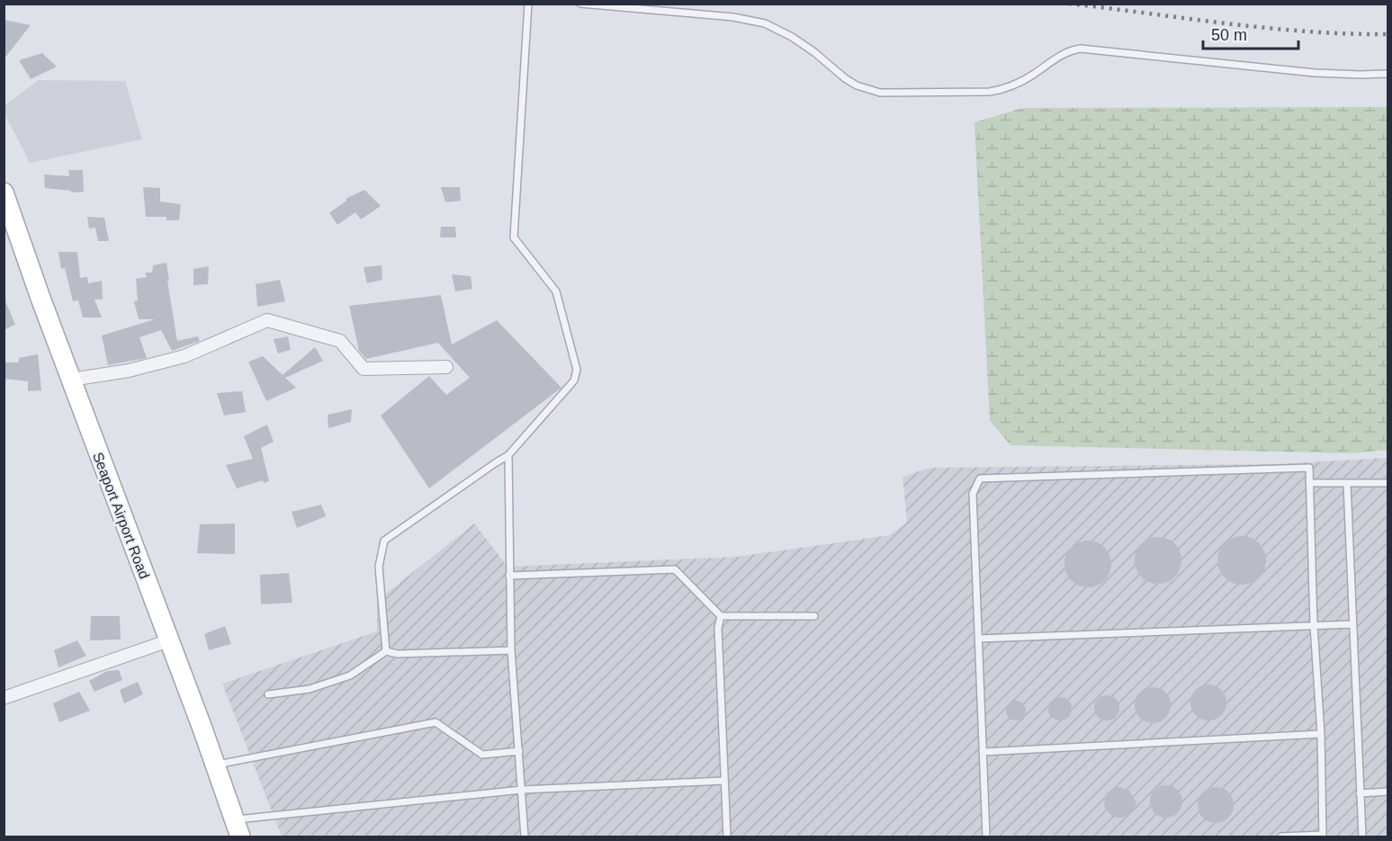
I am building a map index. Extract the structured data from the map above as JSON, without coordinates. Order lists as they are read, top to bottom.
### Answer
{
  "streets": {
    "main road": ["Seaport Airport Road"]
  },
  "scale_bar": "50 m"
}
